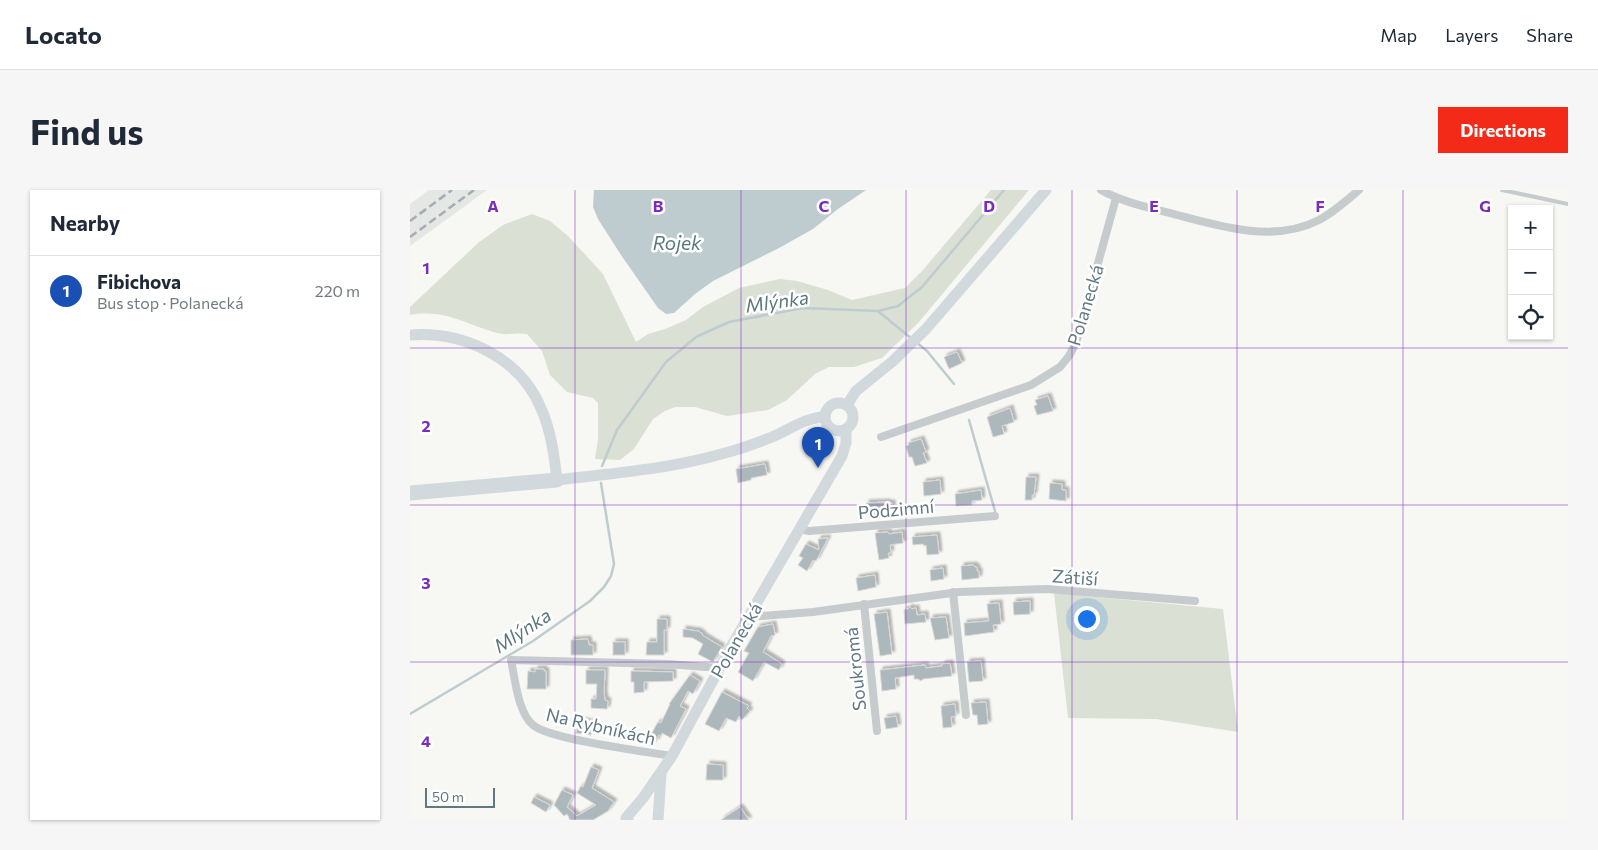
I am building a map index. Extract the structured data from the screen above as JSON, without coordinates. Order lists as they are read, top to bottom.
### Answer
{
  "streets": {
    "street": [
      "Polanecká",
      "Podzimní",
      "Zátiší",
      "Soukromá",
      "Na Rybníkách"
    ]
  },
  "crossings": [
    ["Polanecká", "Podzimní"],
    ["Polanecká", "Zátiší"],
    ["Polanecká", "Na Rybníkách"],
    ["Zátiší", "Soukromá"]
  ],
  "water": ["Rojek", "Mlýnka"],
  "scale_bar": "50 m",
  "page": {
    "header": "Locato",
    "nav": ["Map", "Layers", "Share"],
    "buttons": "Directions",
    "title": "Find us",
    "heading": "Nearby",
    "map_buttons": ["+", "−"],
    "list": [
      {
        "mark": "1",
        "name": "Fibichova",
        "note": "Bus stop · Polanecká",
        "value": "220 m"
      }
    ],
    "pins": "1",
    "scale": "50 m"
  },
  "grid": {
    "columns": [
      "A",
      "B",
      "C",
      "D",
      "E",
      "F",
      "G"
    ],
    "rows": [
      "1",
      "2",
      "3",
      "4"
    ]
  }
}
